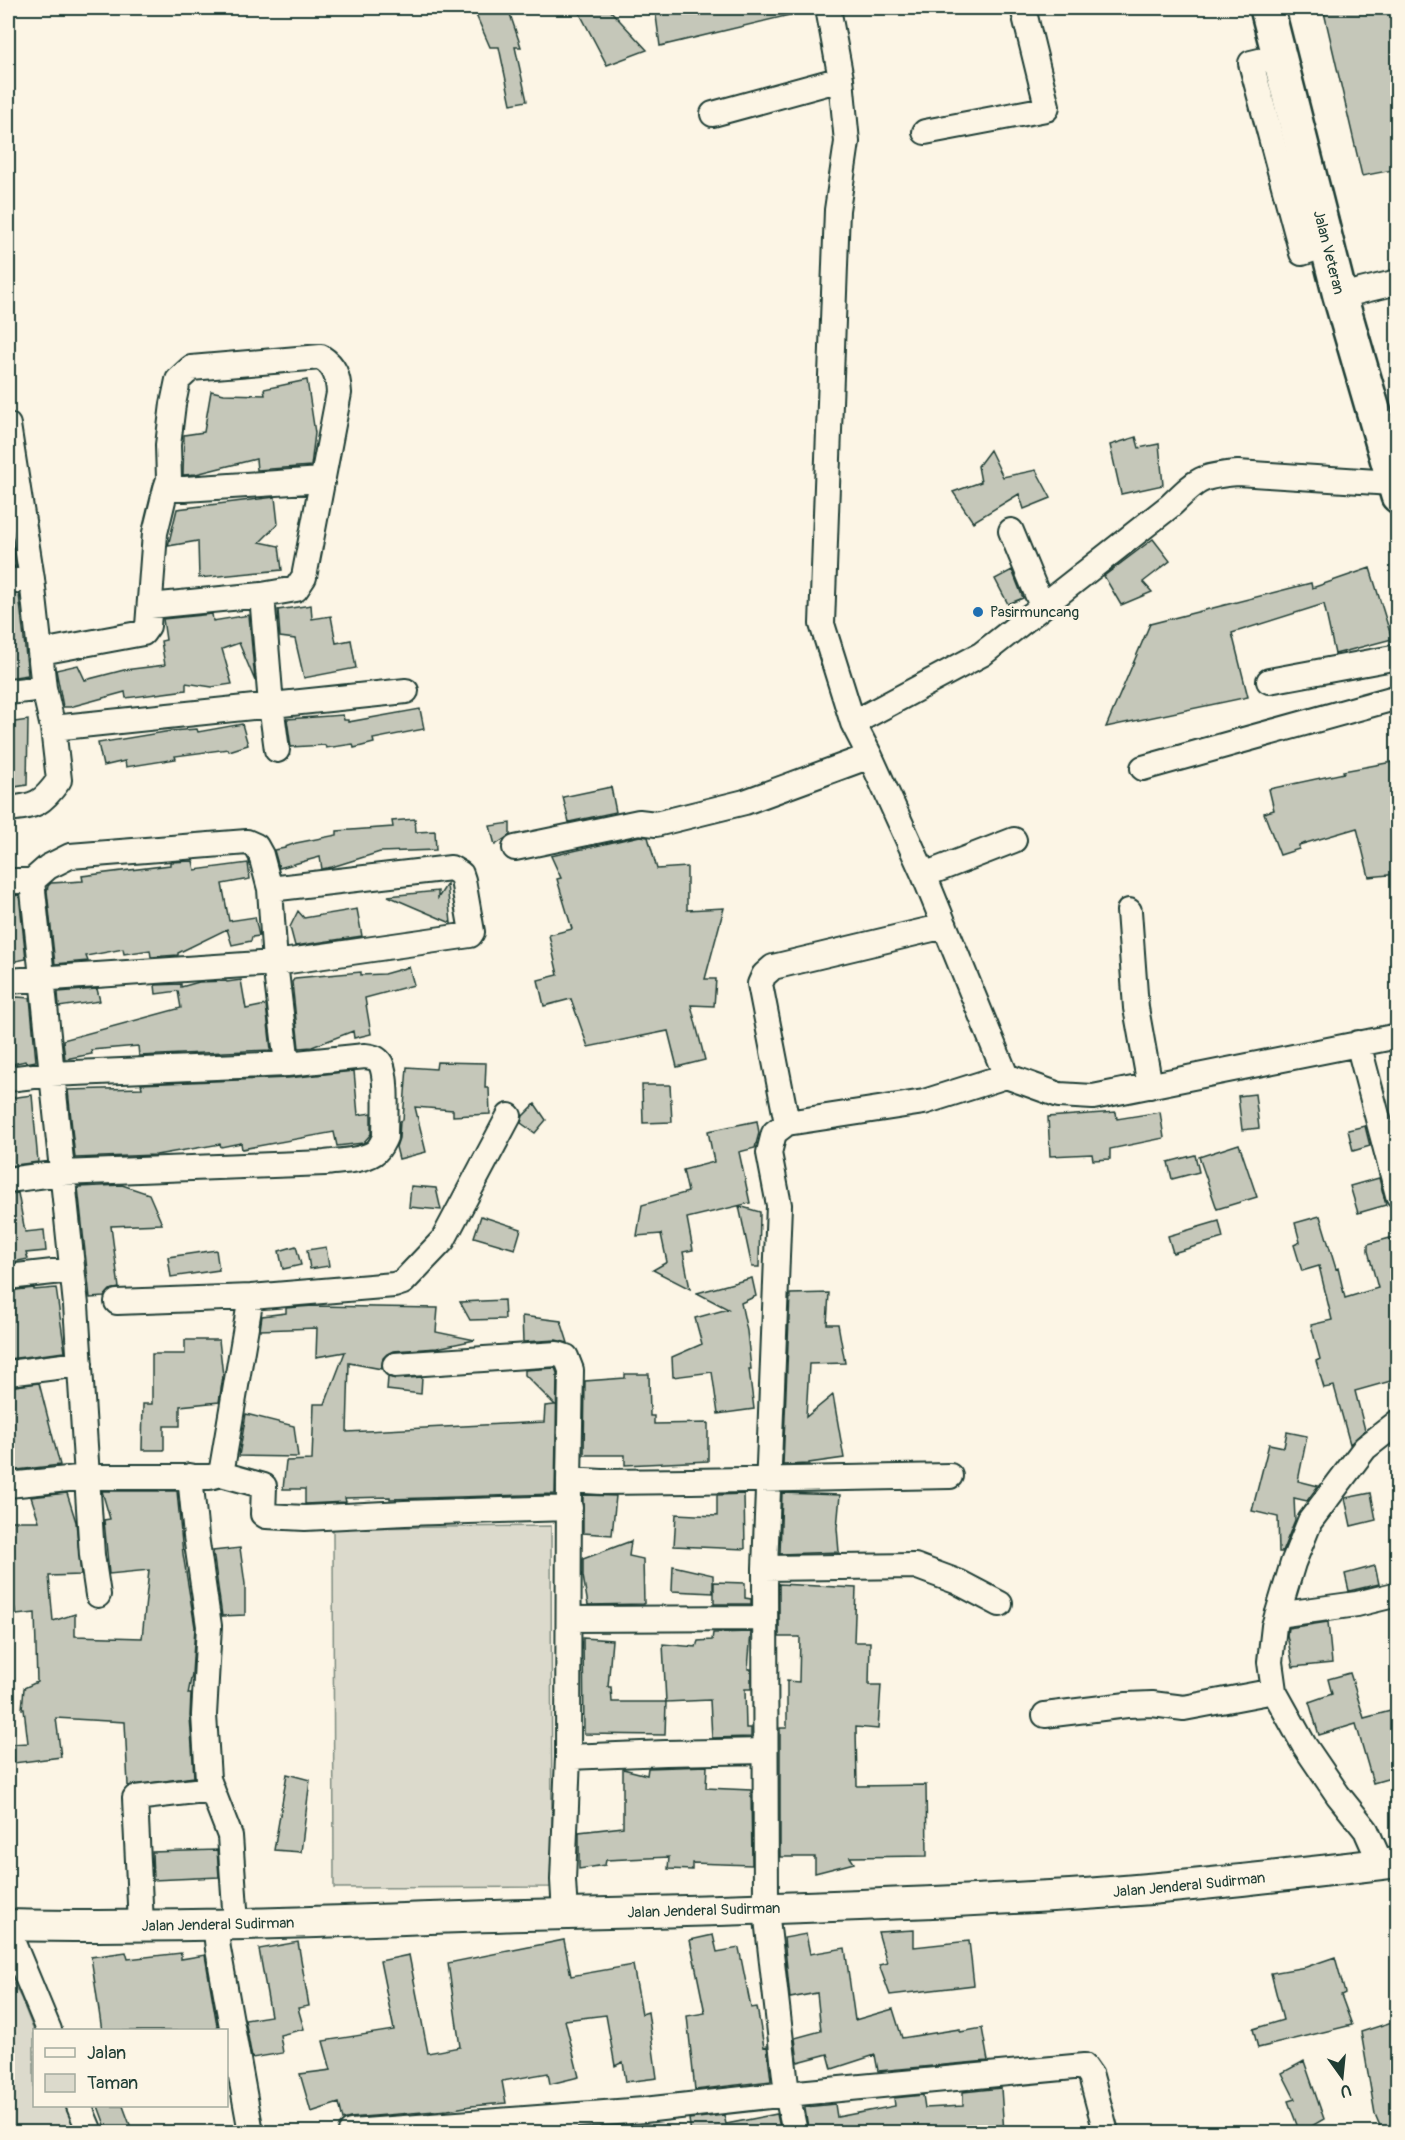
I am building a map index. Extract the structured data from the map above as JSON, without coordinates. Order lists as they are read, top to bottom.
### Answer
{
  "streets": {
    "highway": ["Jalan Veteran"],
    "main road": ["Jalan Jenderal Sudirman"]
  },
  "places": ["Pasirmuncang"],
  "legend": ["Jalan", "Taman"],
  "north": "bottom"
}
